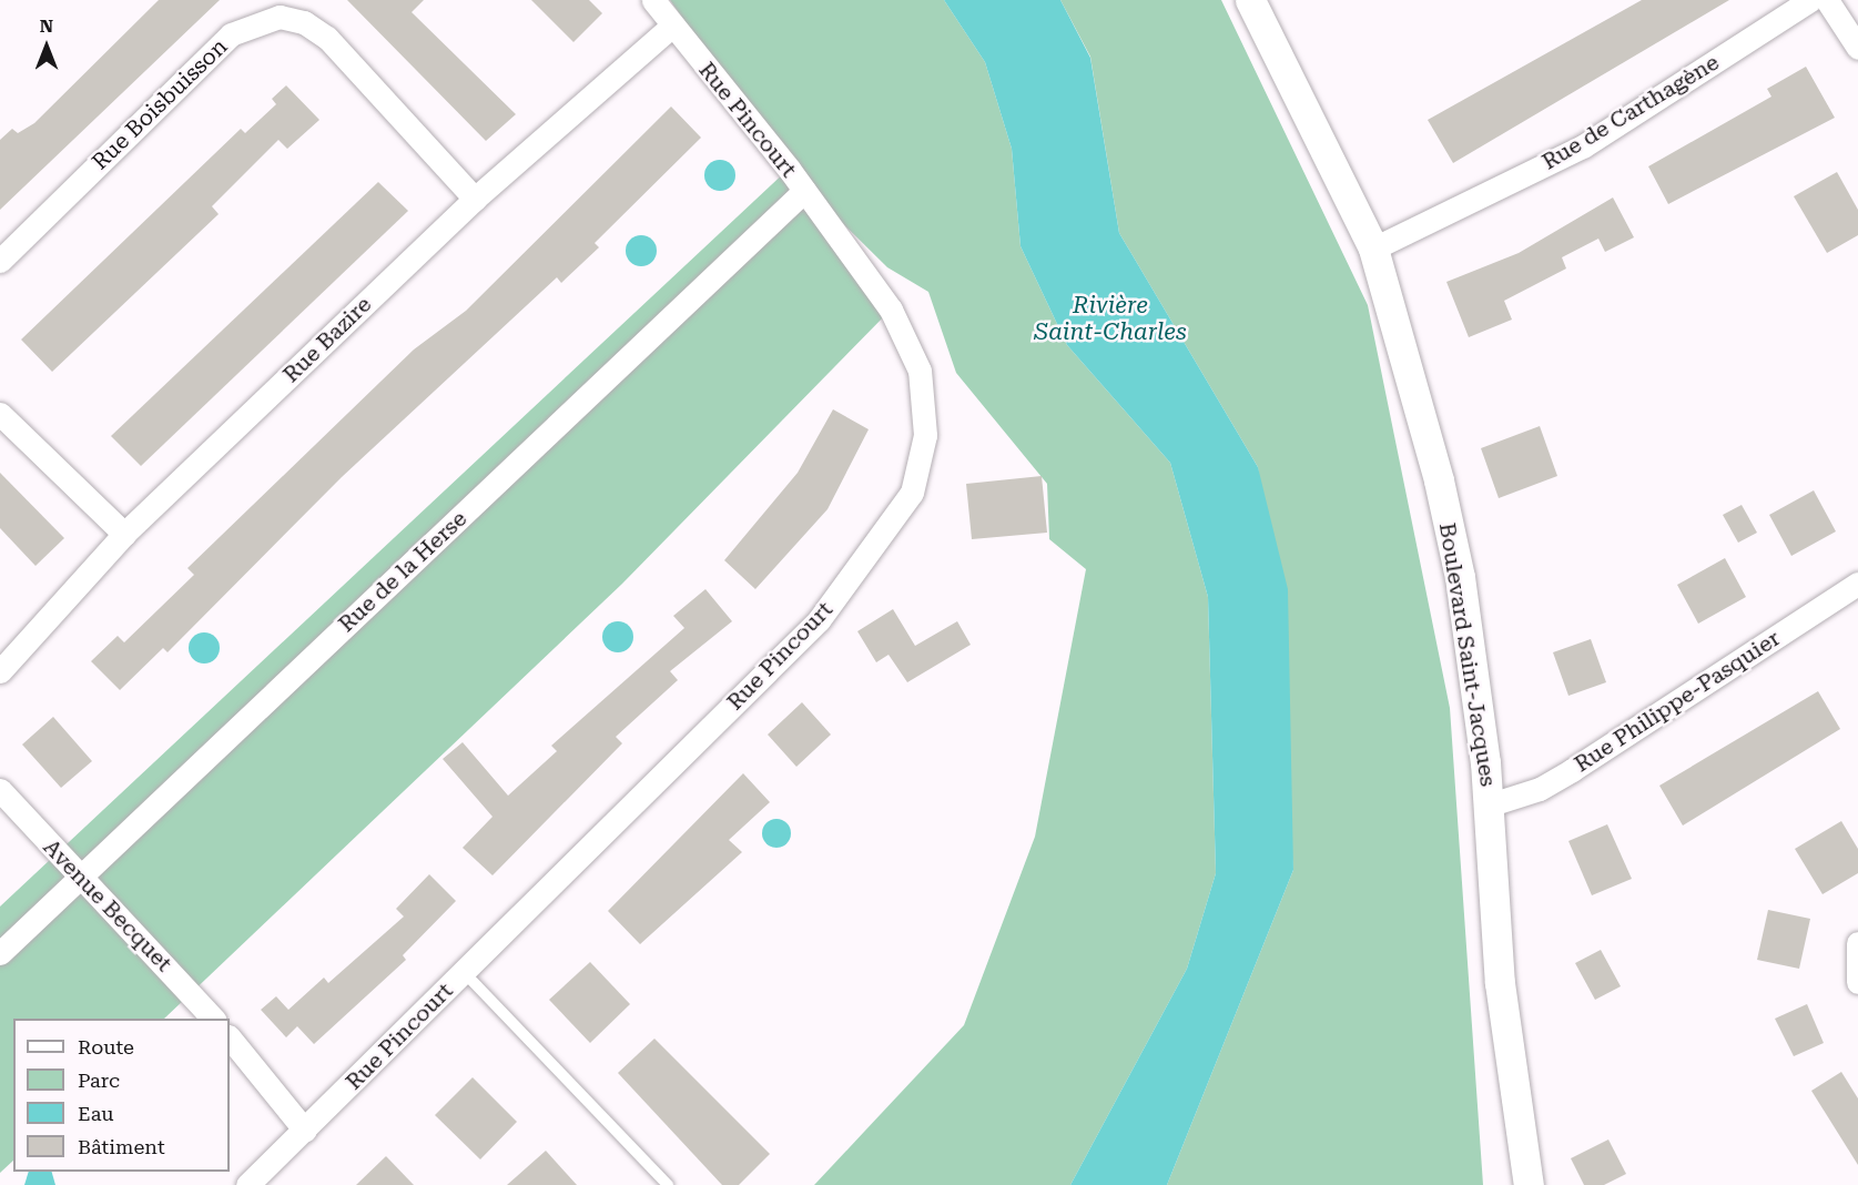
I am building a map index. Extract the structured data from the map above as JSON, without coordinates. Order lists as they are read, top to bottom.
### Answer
{
  "streets": {
    "street": [
      "Rue Boisbuisson",
      "Rue de Carthagène",
      "Rue Pincourt",
      "Rue Bazire",
      "Rue de la Herse",
      "Boulevard Saint-Jacques",
      "Rue Philippe-Pasquier",
      "Avenue Becquet"
    ]
  },
  "crossings": [
    ["Rue Boisbuisson", "Rue Bazire"],
    ["Rue de Carthagène", "Boulevard Saint-Jacques"],
    ["Rue Pincourt", "Rue Bazire"],
    ["Rue Pincourt", "Rue de la Herse"],
    ["Rue de la Herse", "Avenue Becquet"],
    ["Boulevard Saint-Jacques", "Rue Philippe-Pasquier"]
  ],
  "water": ["Rivière Saint-Charles"],
  "legend": [
    "Route",
    "Parc",
    "Eau",
    "Bâtiment"
  ],
  "north": "top"
}
